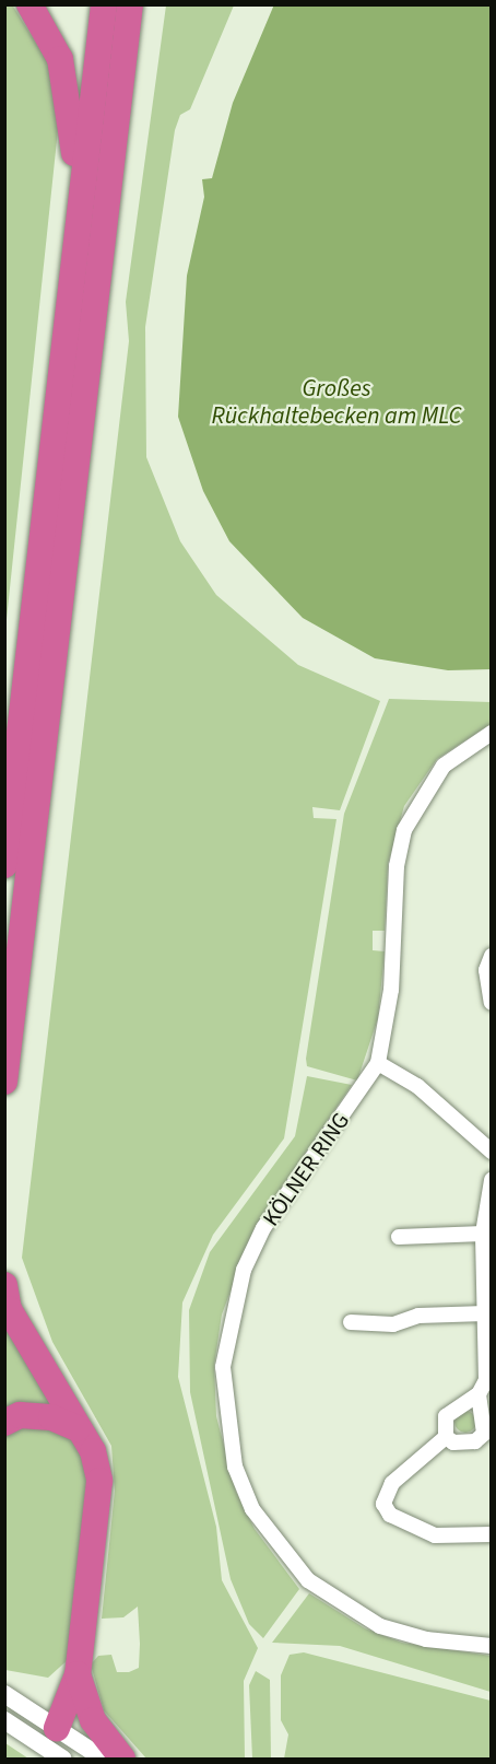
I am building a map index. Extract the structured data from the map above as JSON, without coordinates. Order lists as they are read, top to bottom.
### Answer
{
  "streets": {
    "street": ["KÖLNER RING"]
  },
  "water": ["Großes Rückhaltebecken am MLC"]
}
